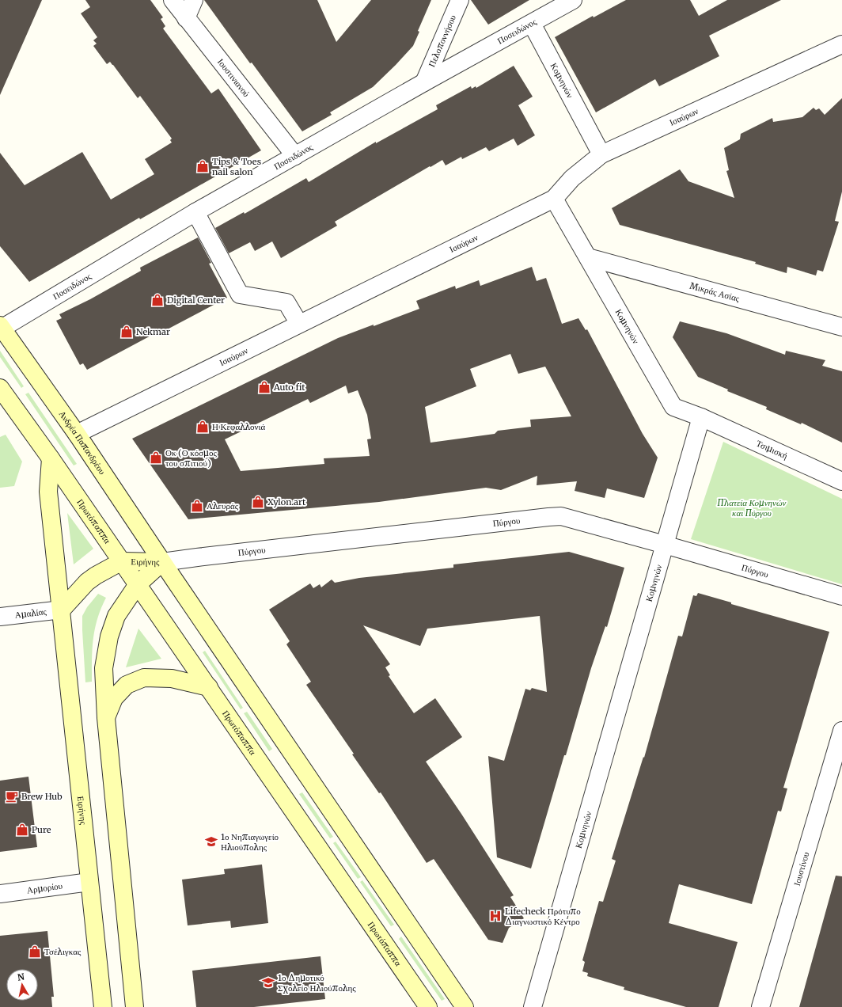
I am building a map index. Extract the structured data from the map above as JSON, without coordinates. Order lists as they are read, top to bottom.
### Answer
{
  "streets": {
    "street": [
      "Ποσειδώνος",
      "Πελοποννήσου",
      "Ιουστινιανού",
      "Κομνηνών",
      "Ισαύρων",
      "Μικράς Ασίας",
      "Ανδρέα Παπανδρέου",
      "Τσιμισκή",
      "Πρωτόπαππα",
      "Πύργου",
      "Ειρήνης",
      "Αμαλίας",
      "Ιουστίνου",
      "Αρμορίου"
    ]
  },
  "crossings": [
    ["Ποσειδώνος", "Πελοποννήσου"],
    ["Ποσειδώνος", "Ιουστινιανού"],
    ["Ποσειδώνος", "Κομνηνών"],
    ["Ποσειδώνος", "Ανδρέα Παπανδρέου"],
    ["Κομνηνών", "Ισαύρων"],
    ["Κομνηνών", "Μικράς Ασίας"],
    ["Κομνηνών", "Τσιμισκή"],
    ["Κομνηνών", "Πύργου"],
    ["Ισαύρων", "Ανδρέα Παπανδρέου"],
    ["Ανδρέα Παπανδρέου", "Πύργου"],
    ["Ανδρέα Παπανδρέου", "Ειρήνης"],
    ["Πρωτόπαππα", "Ειρήνης"],
    ["Πύργου", "Ειρήνης"],
    ["Ειρήνης", "Αμαλίας"],
    ["Ειρήνης", "Αρμορίου"]
  ],
  "parks": ["Πλατεία Κομνηνών και Πύργου"],
  "places": {
    "shop": [
      "Tips & Toes nail salon",
      "Digital Center",
      "Nekmar",
      "Auto fit",
      "Η Κεφαλλονιά",
      "Οκ (Ο κόσμος του σπιτιού)",
      "Xylon.art",
      "Αλευράς",
      "Pure",
      "Τσέλιγκας"
    ],
    "cafe": ["Brew Hub"],
    "school or university": ["1ο Νηπιαγωγείο Ηλιούπολης", "1ο Δημοτικό Σχολείο Ηλιούπολης"],
    "hospital": ["Lifecheck Πρότυπο Διαγνωστικό Κέντρο"]
  },
  "north": "top"
}
